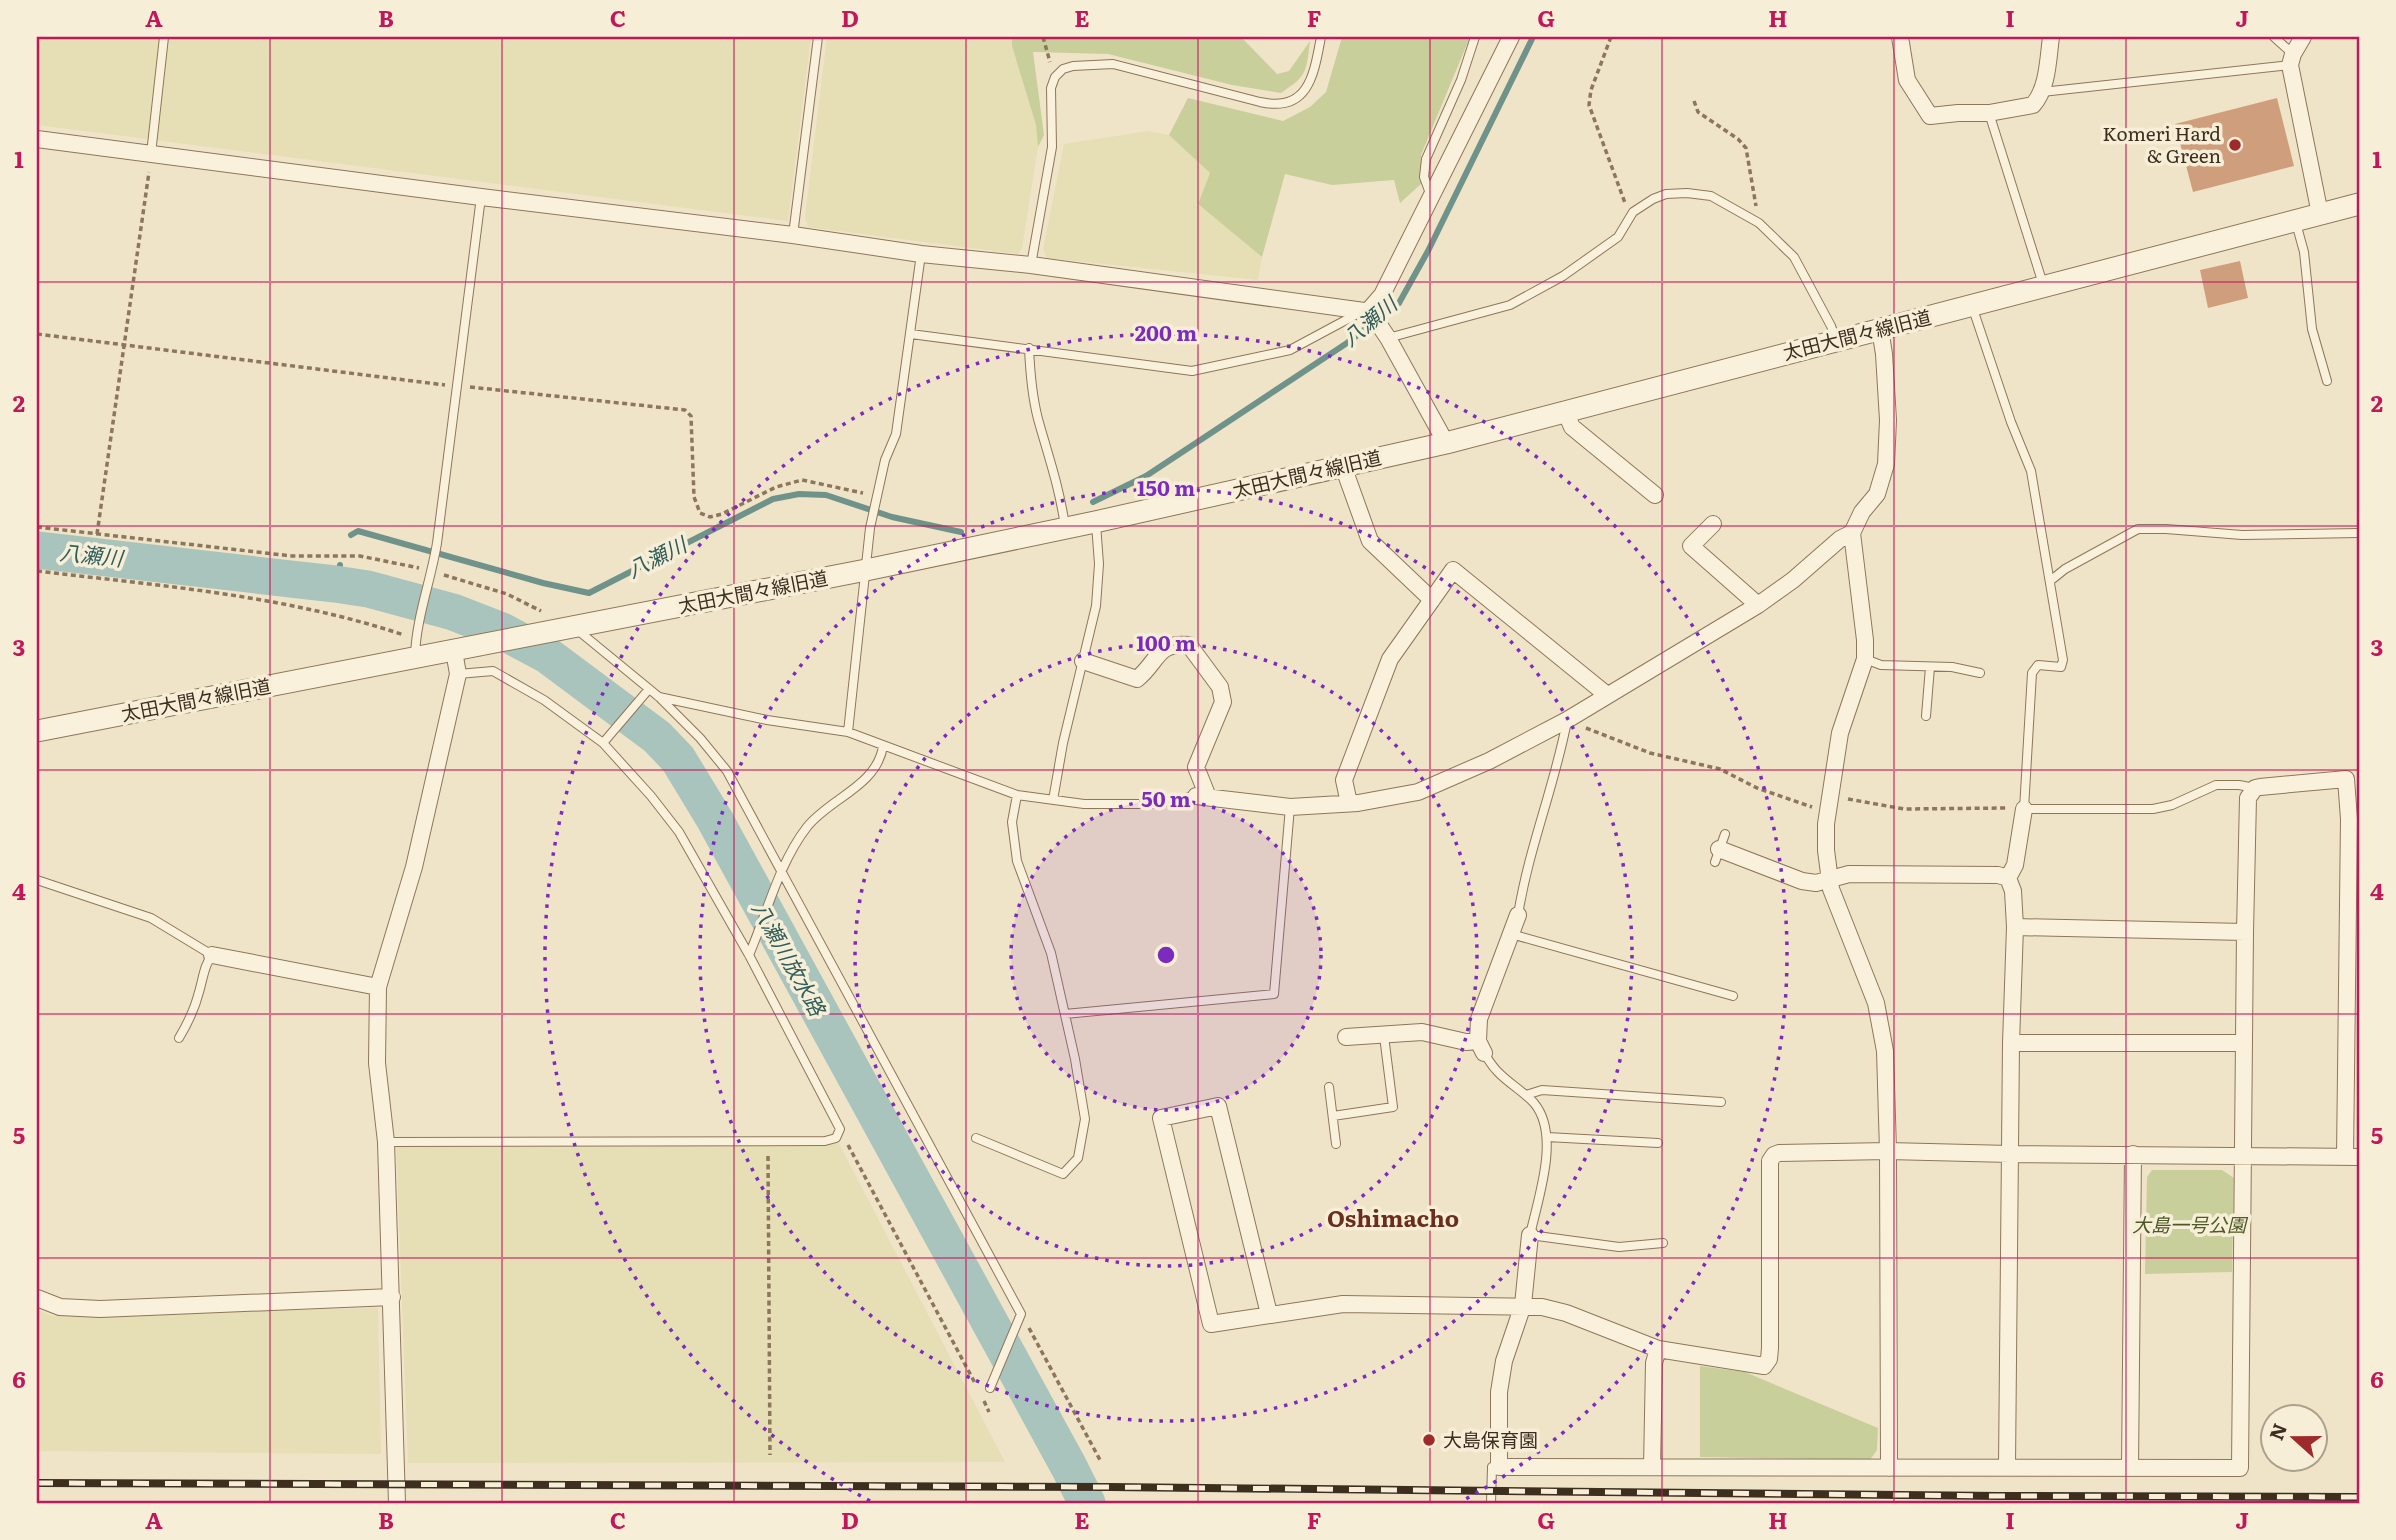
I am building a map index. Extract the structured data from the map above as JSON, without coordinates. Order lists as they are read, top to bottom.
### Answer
{
  "streets": {
    "street": ["太田大間々線旧道"]
  },
  "districts": ["Oshimacho"],
  "water": ["八瀬川", "八瀬川放水路"],
  "parks": ["大島一号公園"],
  "places": ["Komeri Hard & Green", "大島保育園"],
  "north": "left",
  "grid": {
    "columns": [
      "A",
      "B",
      "C",
      "D",
      "E",
      "F",
      "G",
      "H",
      "I",
      "J"
    ],
    "rows": [
      "1",
      "2",
      "3",
      "4",
      "5",
      "6"
    ]
  },
  "rings": [
    "200 m",
    "150 m",
    "100 m",
    "50 m"
  ]
}
